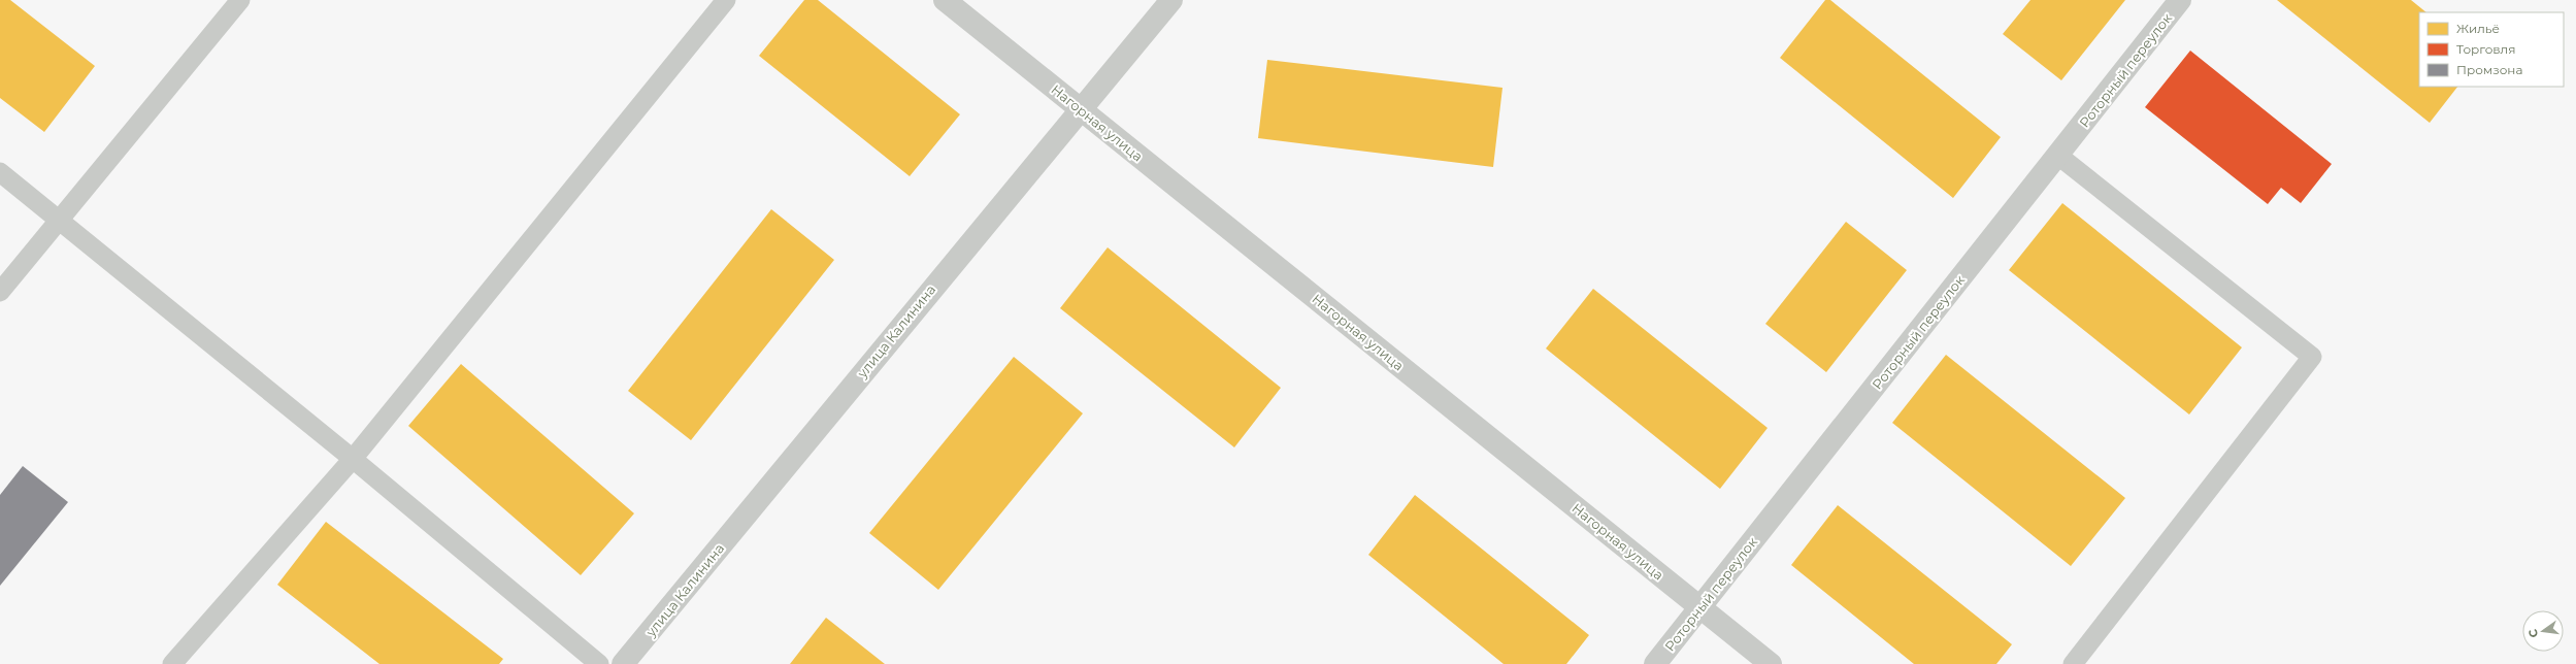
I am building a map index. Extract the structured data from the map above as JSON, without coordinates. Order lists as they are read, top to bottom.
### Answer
{
  "streets": {
    "street": ["Роторный переулок", "Нагорная улица", "улица Калинина"]
  },
  "crossings": [
    ["Роторный переулок", "Нагорная улица"],
    ["Нагорная улица", "улица Калинина"]
  ],
  "legend": ["Жильё", "Торговля", "Промзона"],
  "north": "left"
}
